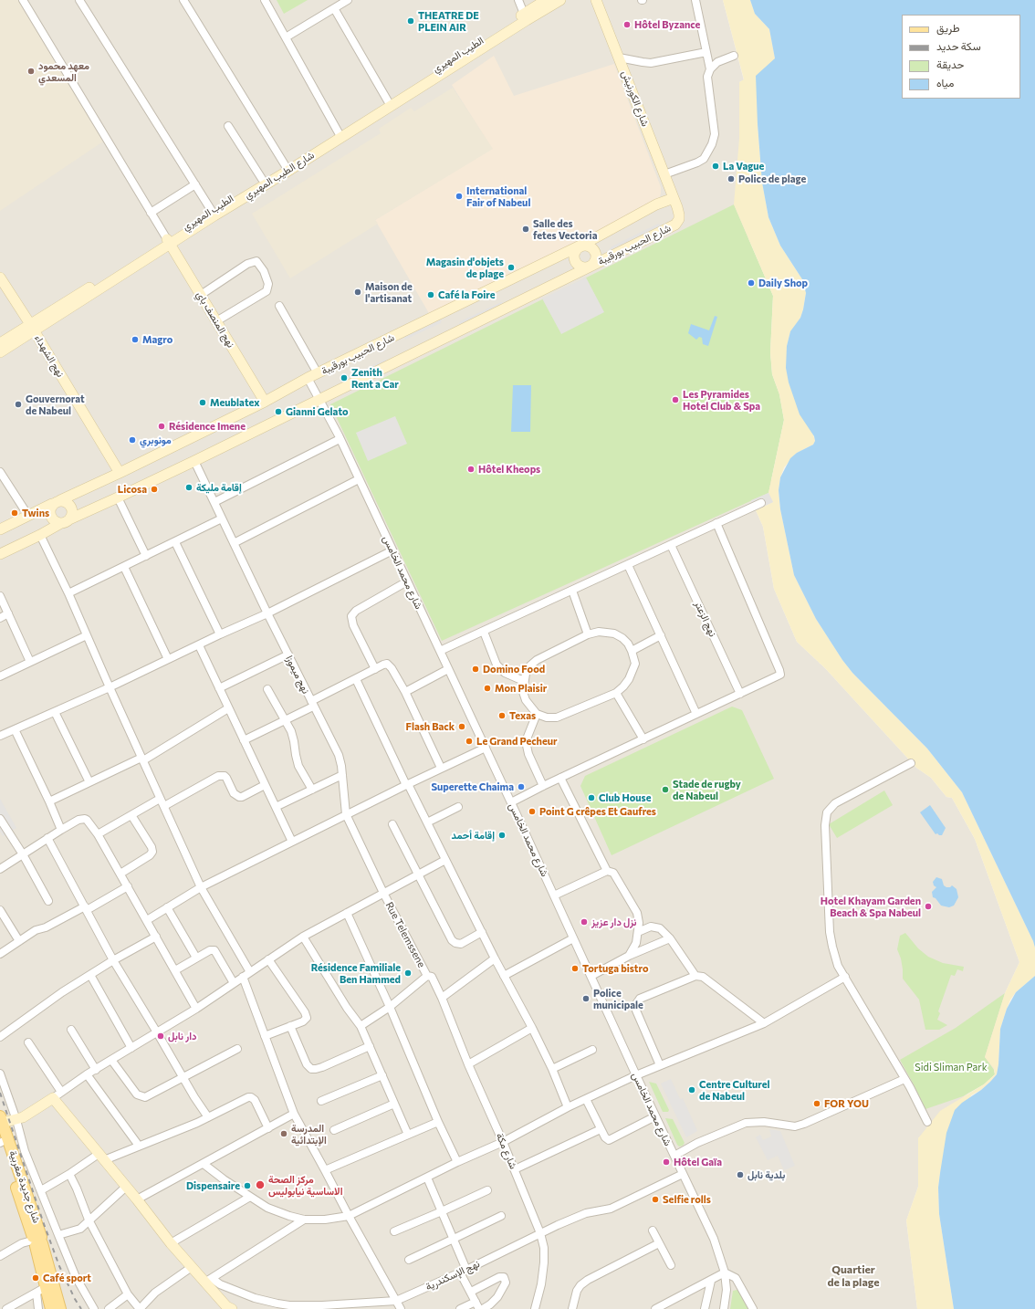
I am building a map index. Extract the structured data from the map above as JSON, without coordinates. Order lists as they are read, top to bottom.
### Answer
{
  "streets": {
    "main road": ["شارع جديدة مغربية"],
    "street": [
      "الطيب المهيري",
      "شارع الكورنيش",
      "شارع الطيب المهيري",
      "شارع الحبيب بورقيبة",
      "نهج المنصف باي",
      "نهج الشهداء",
      "شارع محمد الخامس",
      "نهج الزعتر",
      "نهج ميموزا",
      "Rue Telemssene",
      "شارع مكة",
      "نهج الإسكندرية"
    ]
  },
  "crossings": [
    ["الطيب المهيري", "شارع الطيب المهيري"],
    ["شارع الكورنيش", "شارع الحبيب بورقيبة"],
    ["شارع الطيب المهيري", "نهج المنصف باي"],
    ["شارع الطيب المهيري", "نهج الشهداء"],
    ["شارع الحبيب بورقيبة", "نهج المنصف باي"],
    ["شارع الحبيب بورقيبة", "نهج الشهداء"],
    ["شارع الحبيب بورقيبة", "شارع محمد الخامس"],
    ["شارع الحبيب بورقيبة", "نهج ميموزا"],
    ["شارع محمد الخامس", "نهج الإسكندرية"],
    ["نهج ميموزا", "Rue Telemssene"],
    ["Rue Telemssene", "شارع مكة"],
    ["شارع مكة", "نهج الإسكندرية"]
  ],
  "districts": ["Quartier de la plage"],
  "parks": ["Sidi Sliman Park"],
  "places": [
    "THEATRE DE PLEIN AIR",
    "Hôtel Byzance",
    "معهد محمود المسعدي",
    "La Vague",
    "Police de plage",
    "International Fair of Nabeul",
    "Salle des fetes Vectoria",
    "Magasin d'objets de plage",
    "Daily Shop",
    "Maison de l'artisanat",
    "Café la Foire",
    "Magro",
    "Zenith Rent a Car",
    "Les Pyramides Hotel Club & Spa",
    "Meublatex",
    "Gouvernorat de Nabeul",
    "Gianni Gelato",
    "Résidence Imene",
    "مونوبري",
    "Hôtel Kheops",
    "إقامة مليكة",
    "Licosa",
    "Twins",
    "Domino Food",
    "Mon Plaisir",
    "Texas",
    "Flash Back",
    "Le Grand Pecheur",
    "Superette Chaima",
    "Stade de rugby de Nabeul",
    "Club House",
    "Point G crêpes Et Gaufres",
    "إقامة أحمد",
    "Hotel Khayam Garden Beach & Spa Nabeul",
    "نزل دار عزيز",
    "Tortuga bistro",
    "Résidence Familiale Ben Hammed",
    "Police municipale",
    "دار نابل",
    "Centre Culturel de Nabeul",
    "FOR YOU",
    "المدرسة الإبتدائية",
    "Hôtel Gaïa",
    "بلدية نابل",
    "مركز الصحة الاساسية نيابوليس",
    "Dispensaire",
    "Selfie rolls",
    "Café sport"
  ],
  "legend": [
    "طريق",
    "سكة حديد",
    "حديقة",
    "مياه"
  ]
}
